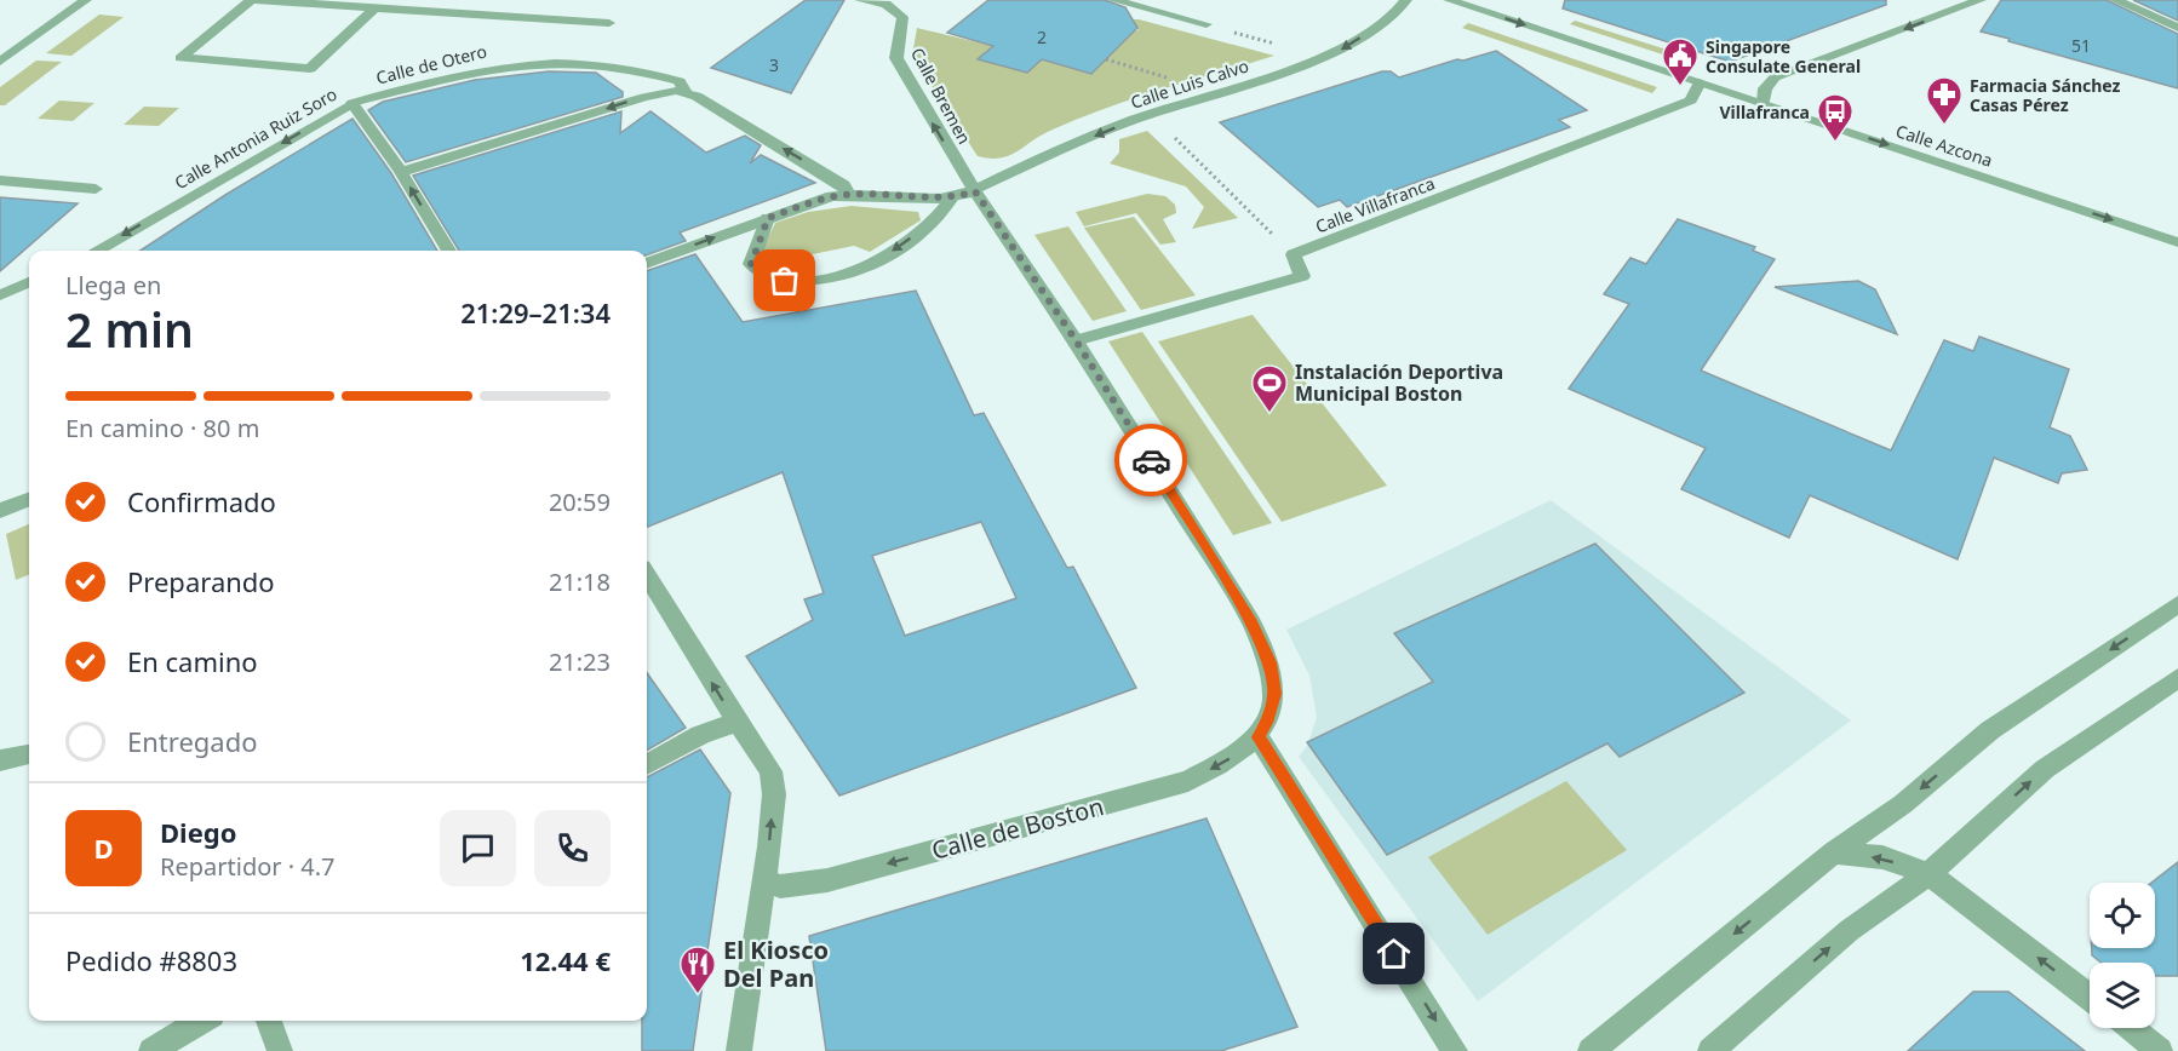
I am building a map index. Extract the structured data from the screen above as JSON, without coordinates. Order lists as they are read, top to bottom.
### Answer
{
  "streets": {
    "street": [
      "Calle de Otero",
      "Calle Luis Calvo",
      "Calle Bremen",
      "Calle Antonia Ruiz Soro",
      "Calle Azcona",
      "Calle Villafranca",
      "Calle de Boston"
    ]
  },
  "crossings": [
    ["Calle de Otero", "Calle Luis Calvo"],
    ["Calle de Otero", "Calle Antonia Ruiz Soro"],
    ["Calle Luis Calvo", "Calle Bremen"],
    ["Calle Azcona", "Calle Villafranca"]
  ],
  "one_way": [
    "Calle de Otero",
    "Calle Bremen",
    "Calle Antonia Ruiz Soro",
    "Calle Azcona",
    "Calle de Boston"
  ],
  "places": {
    "public building": ["Singapore Consulate General"],
    "pharmacy": ["Farmacia Sánchez Casas Pérez"],
    "bus stop": ["Villafranca"],
    "sports": ["Instalación Deportiva Municipal Boston"],
    "restaurant": ["El Kiosco Del Pan"]
  },
  "house_numbers": ["2", "51", "3"],
  "page": {
    "heading": ["2 min", "Llega en", "21:29–21:34"],
    "panel": [
      "Diego",
      "Repartidor · 4.7",
      "Pedido #8803",
      "12.44 €"
    ],
    "bar": "En camino · 80 m",
    "list": [
      ["Confirmado", "20:59"],
      ["Preparando", "21:18"],
      ["En camino", "21:23"],
      "Entregado"
    ],
    "round": "D"
  }
}
